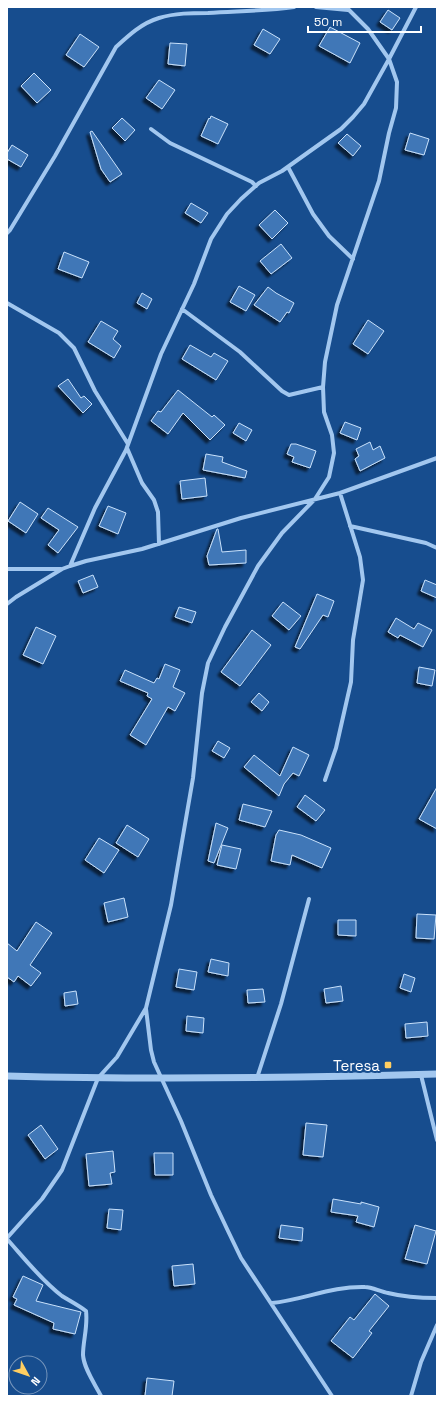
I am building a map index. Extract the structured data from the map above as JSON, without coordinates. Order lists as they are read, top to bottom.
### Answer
{
  "places": {
    "transit": ["Teresa"]
  },
  "scale_bar": "50 m",
  "north": "bottom right"
}
